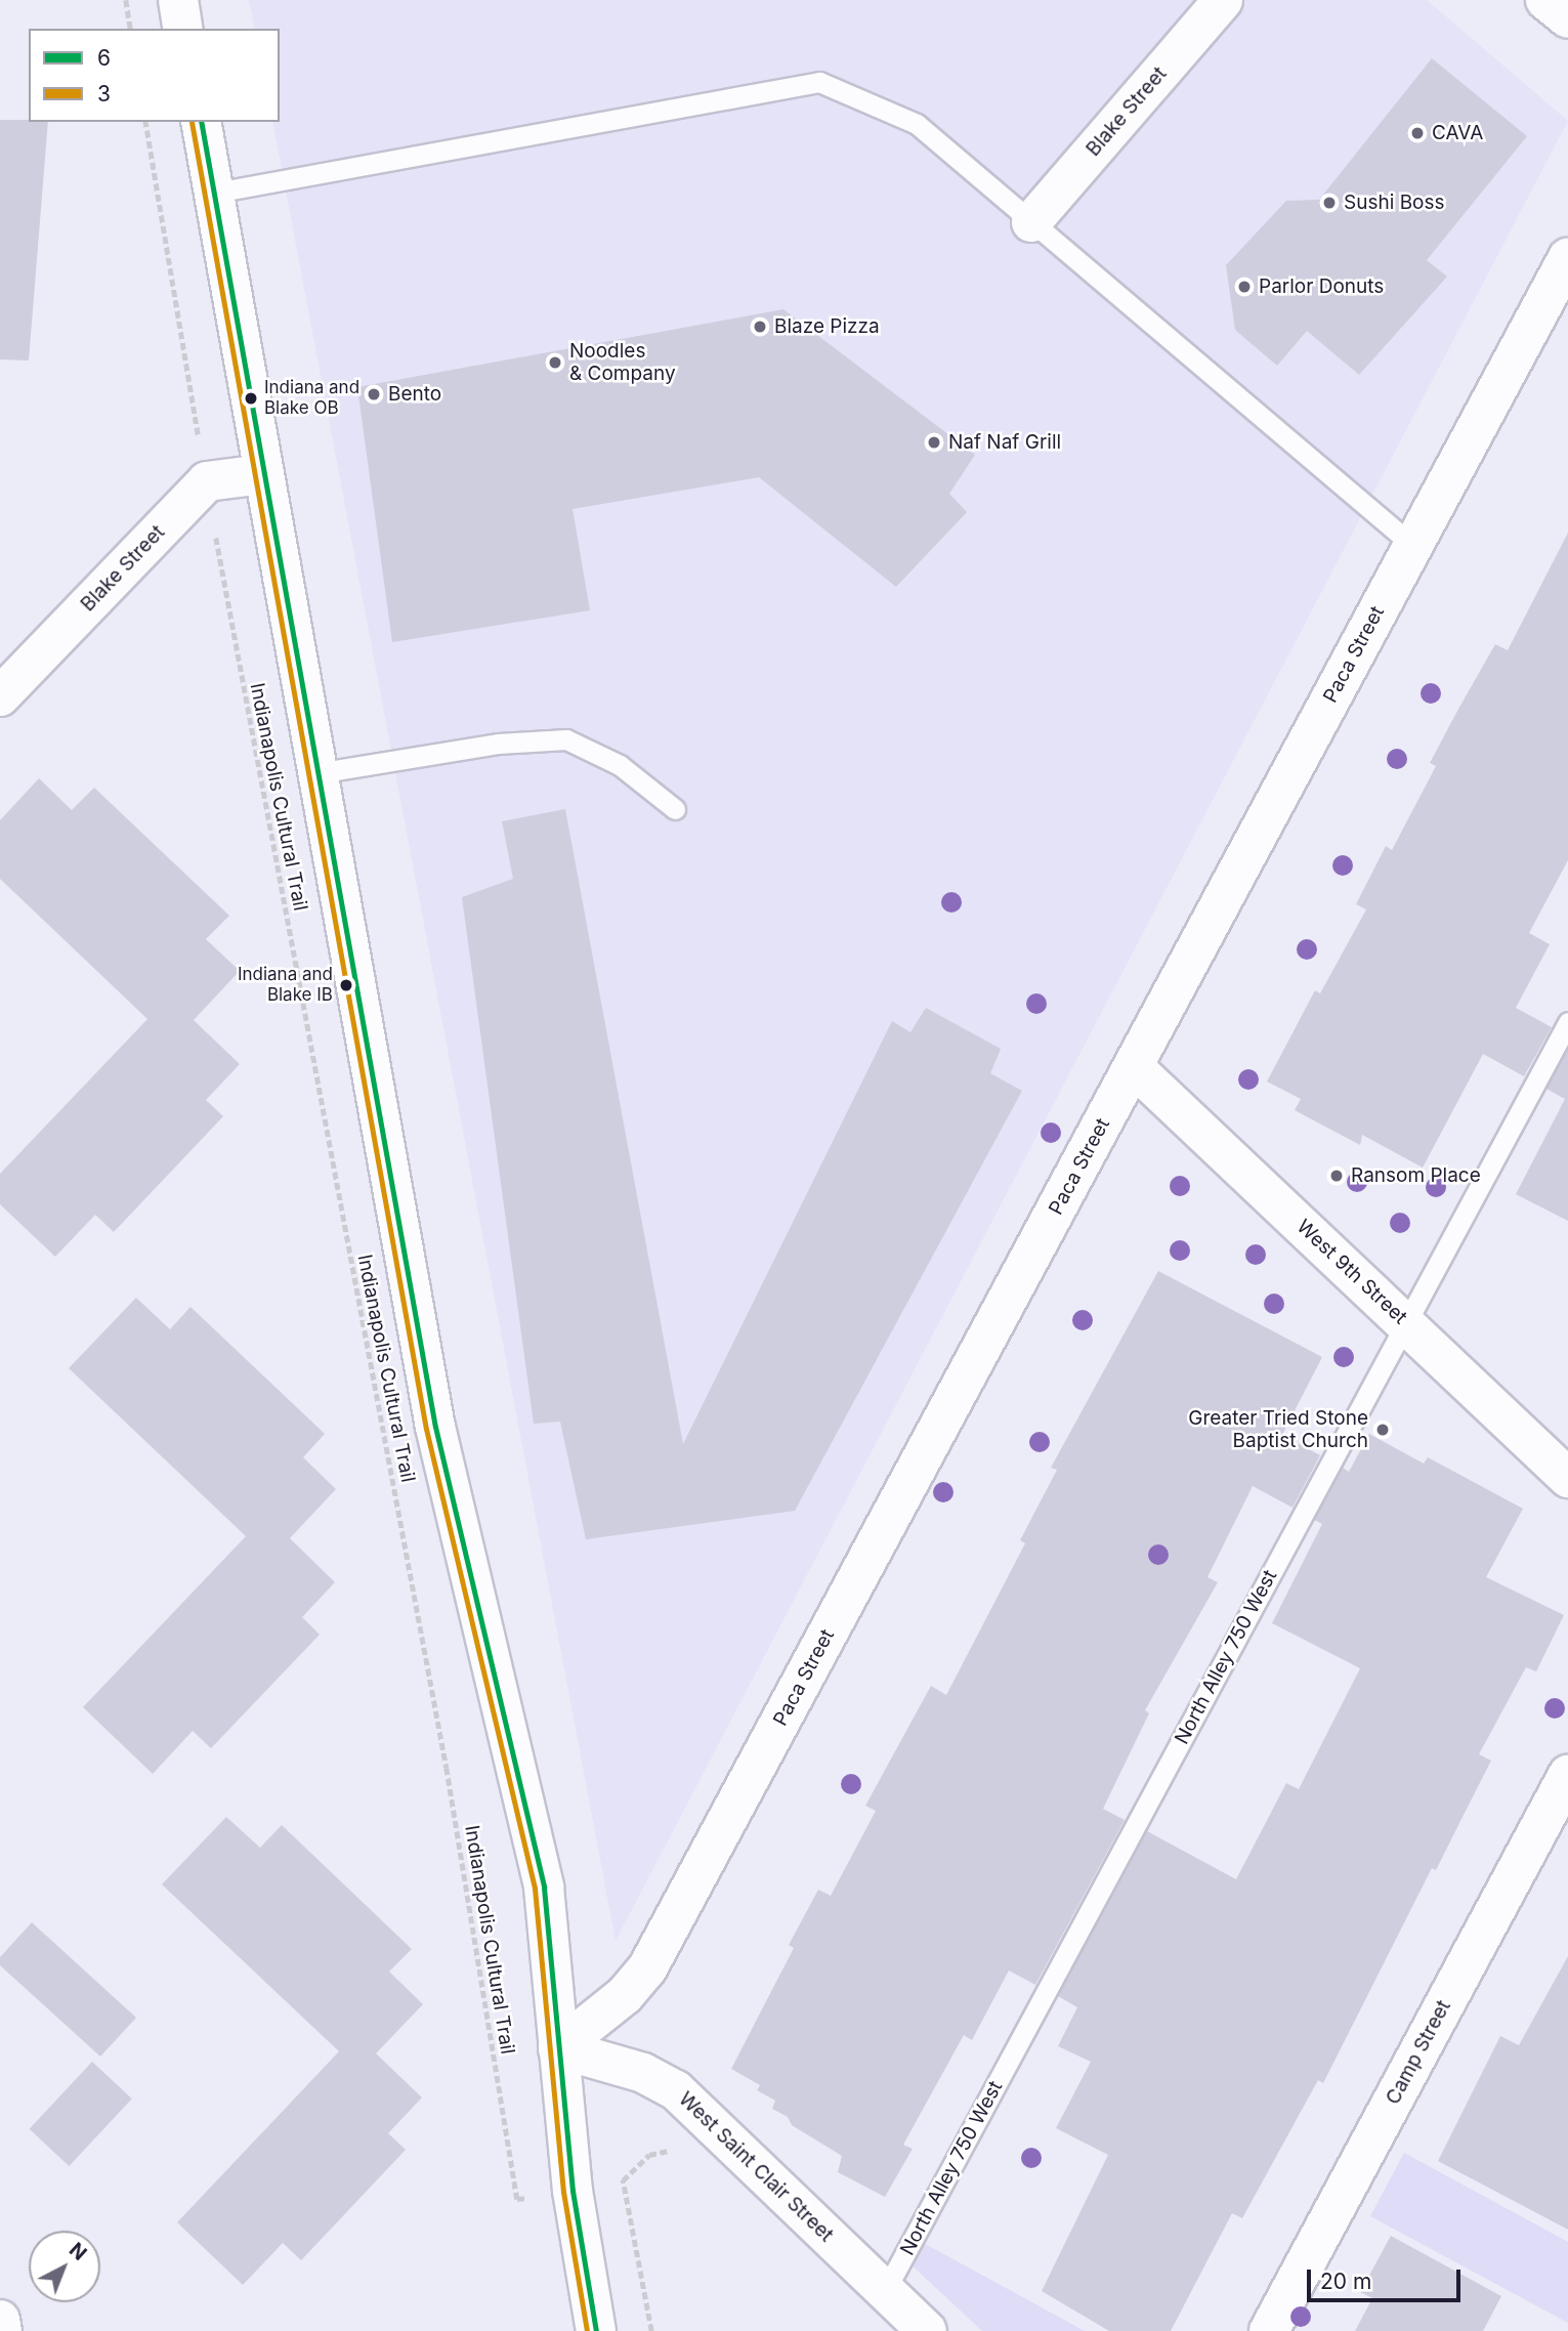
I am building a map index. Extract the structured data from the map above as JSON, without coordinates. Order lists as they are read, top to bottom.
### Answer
{
  "streets": {
    "street": [
      "Blake Street",
      "Paca Street",
      "West 9th Street",
      "Camp Street",
      "West Saint Clair Street"
    ],
    "lane": ["North Alley 750 West"],
    "path": ["Indianapolis Cultural Trail"]
  },
  "crossings": [
    ["Paca Street", "West 9th Street"],
    ["Paca Street", "West Saint Clair Street"],
    ["West 9th Street", "North Alley 750 West"],
    ["North Alley 750 West", "West Saint Clair Street"]
  ],
  "places": [
    "CAVA",
    "Sushi Boss",
    "Parlor Donuts",
    "Blaze Pizza",
    "Noodles & Company",
    "Bento",
    "Indiana and Blake OB",
    "Naf Naf Grill",
    "Indiana and Blake IB",
    "Ransom Place",
    "Greater Tried Stone Baptist Church"
  ],
  "lines": ["transit line 6", "transit line 3"],
  "legend": ["6", "3"],
  "scale_bar": "20 m",
  "north": "top right"
}
